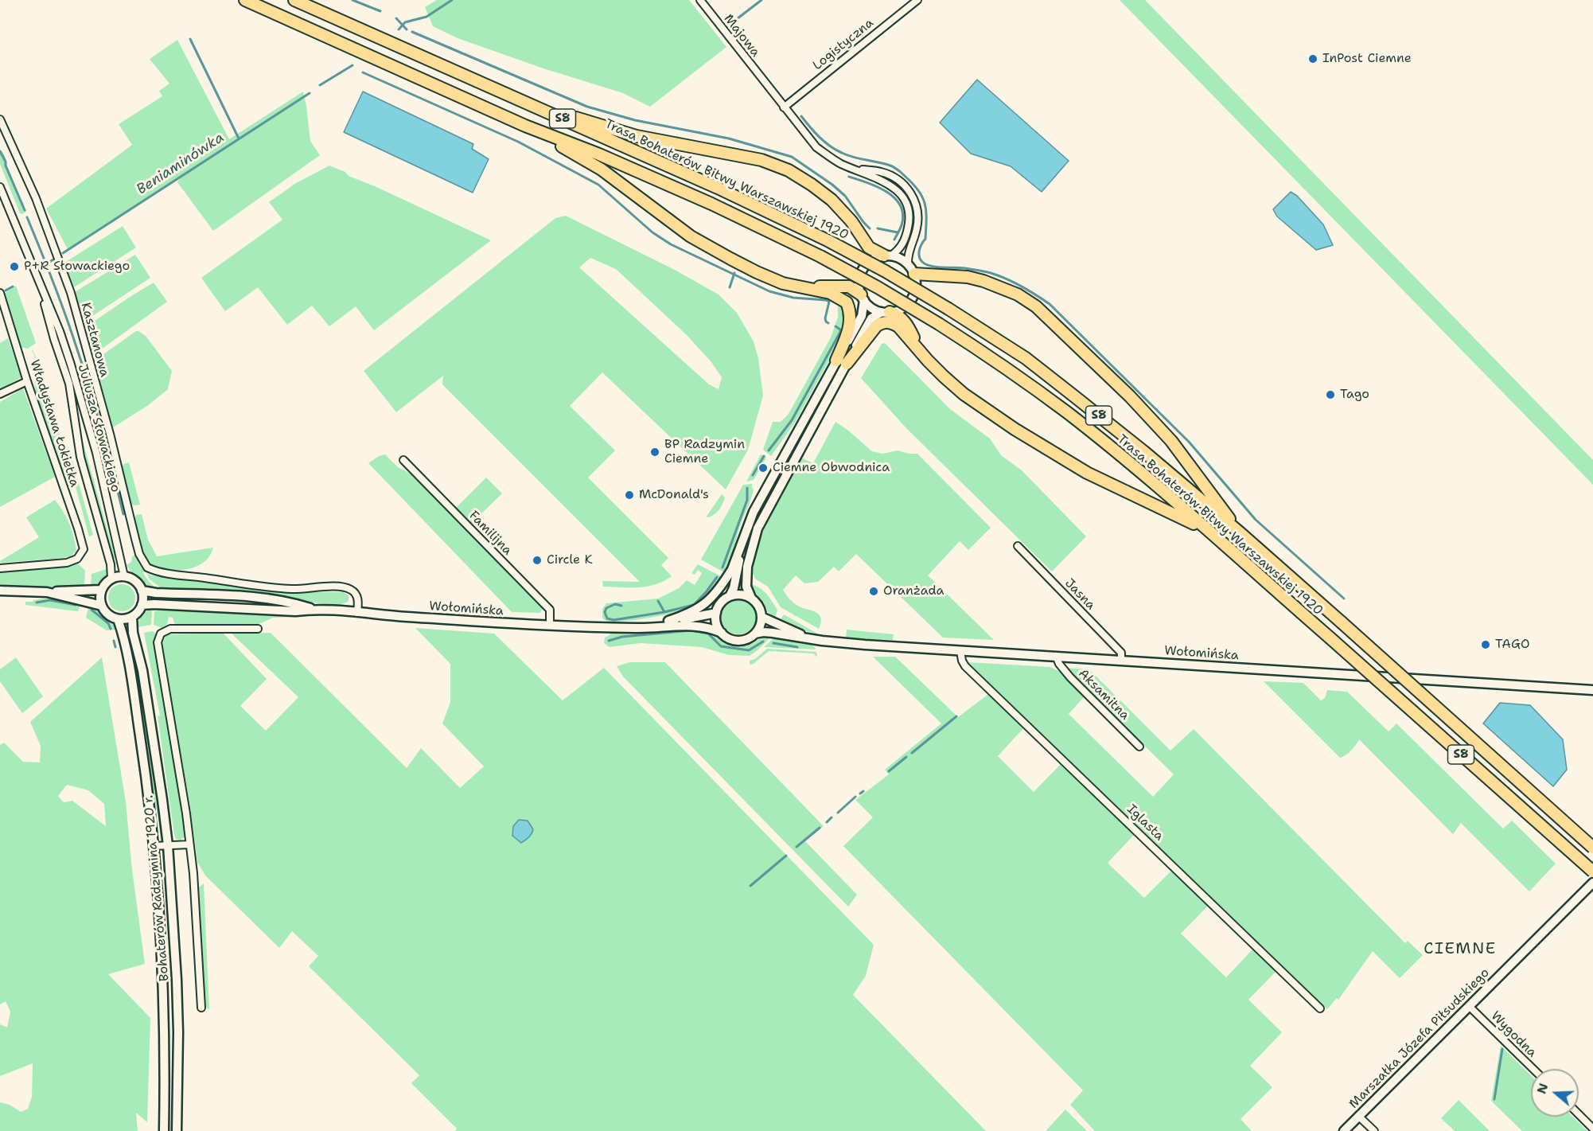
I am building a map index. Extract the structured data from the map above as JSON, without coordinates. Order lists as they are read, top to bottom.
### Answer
{
  "streets": {
    "highway": ["S8", "Trasa Bohaterów Bitwy Warszawskiej 1920"],
    "main road": ["Wołomińska", "Bohaterów Radzymina 1920 r.", "Marszałka Józefa Piłsudskiego"],
    "street": [
      "Majowa",
      "Logistyczna",
      "Kasztanowa",
      "Władysława Łokietka",
      "Juliusza Słowackiego",
      "Familijna",
      "Jasna",
      "Aksamitna",
      "Iglasta",
      "Wygodna"
    ]
  },
  "crossings": [
    ["Majowa", "Logistyczna"],
    ["Kasztanowa", "Wołomińska"],
    ["Juliusza Słowackiego", "Wołomińska"],
    ["Juliusza Słowackiego", "Bohaterów Radzymina 1920 r."],
    ["Familijna", "Wołomińska"],
    ["Jasna", "Wołomińska"],
    ["Wołomińska", "Aksamitna"],
    ["Wołomińska", "Iglasta"],
    ["Wołomińska", "Bohaterów Radzymina 1920 r."],
    ["Wygodna", "Marszałka Józefa Piłsudskiego"]
  ],
  "districts": ["CIEMNE"],
  "water": ["Beniaminówka"],
  "places": [
    "InPost Ciemne",
    "P+R Słowackiego",
    "Tago",
    "BP Radzymin Ciemne",
    "Ciemne Obwodnica",
    "McDonald's",
    "Circle K",
    "Oranżada",
    "TAGO"
  ],
  "north": "left"
}
